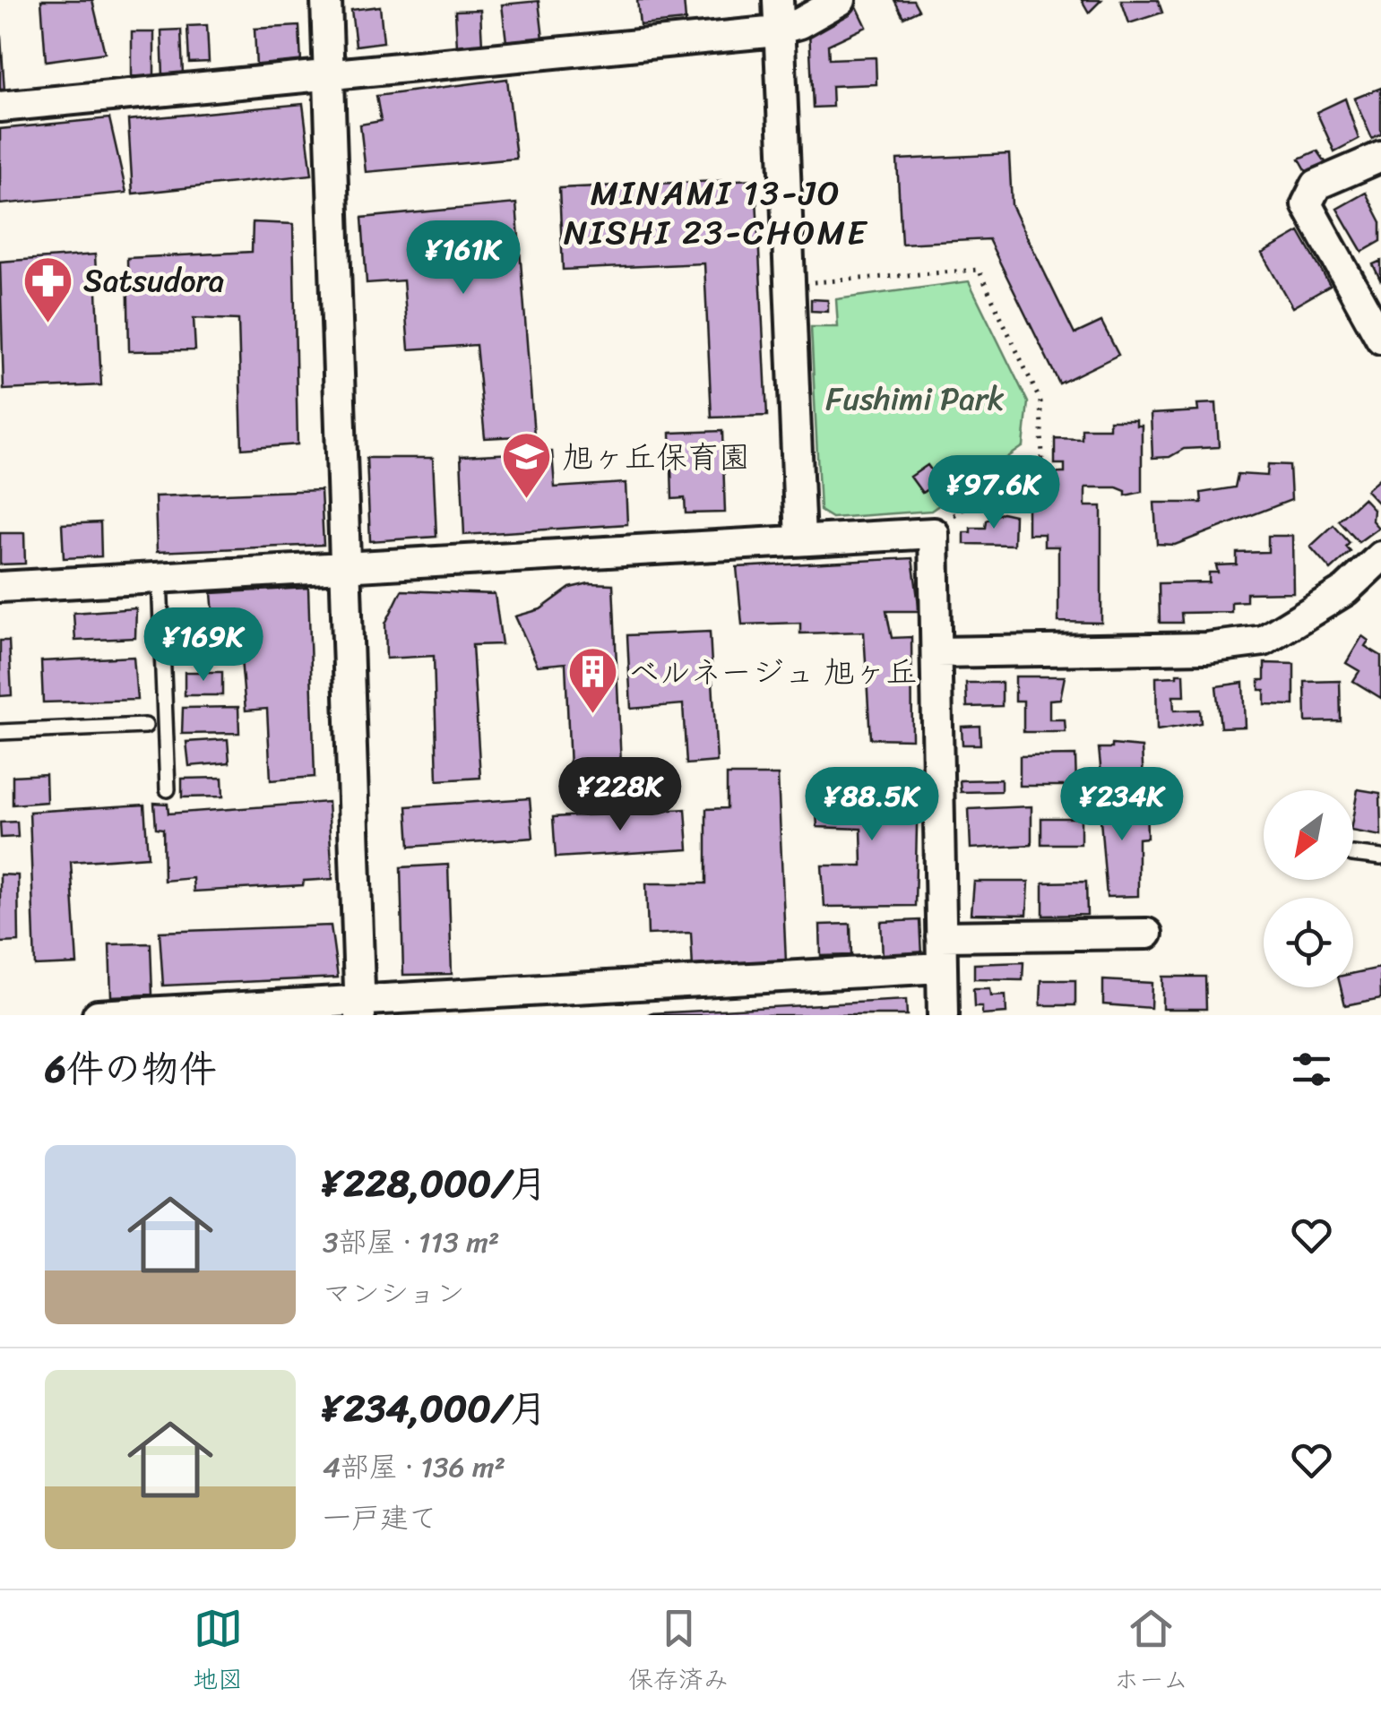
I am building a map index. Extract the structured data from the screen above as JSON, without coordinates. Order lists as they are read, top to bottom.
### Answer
{
  "districts": ["MINAMI 13-JO NISHI 23-CHOME"],
  "parks": ["Fushimi Park"],
  "places": {
    "pharmacy": ["Satsudora"],
    "school or university": ["旭ヶ丘保育園"],
    "building": ["ベルネージュ 旭ヶ丘"]
  },
  "north": "bottom left",
  "page": {
    "price": [
      "¥161K",
      "¥97.6K",
      "¥169K",
      "¥228K",
      "¥88.5K",
      "¥234K"
    ],
    "heading": "6件の物件",
    "list": [
      {
        "name": "¥228,000/月",
        "note": "3部屋 · 113 m² · マンション"
      },
      {
        "name": "¥234,000/月",
        "note": "4部屋 · 136 m² · 一戸建て"
      }
    ],
    "tabs": ["地図", "保存済み", "ホーム"]
  }
}
